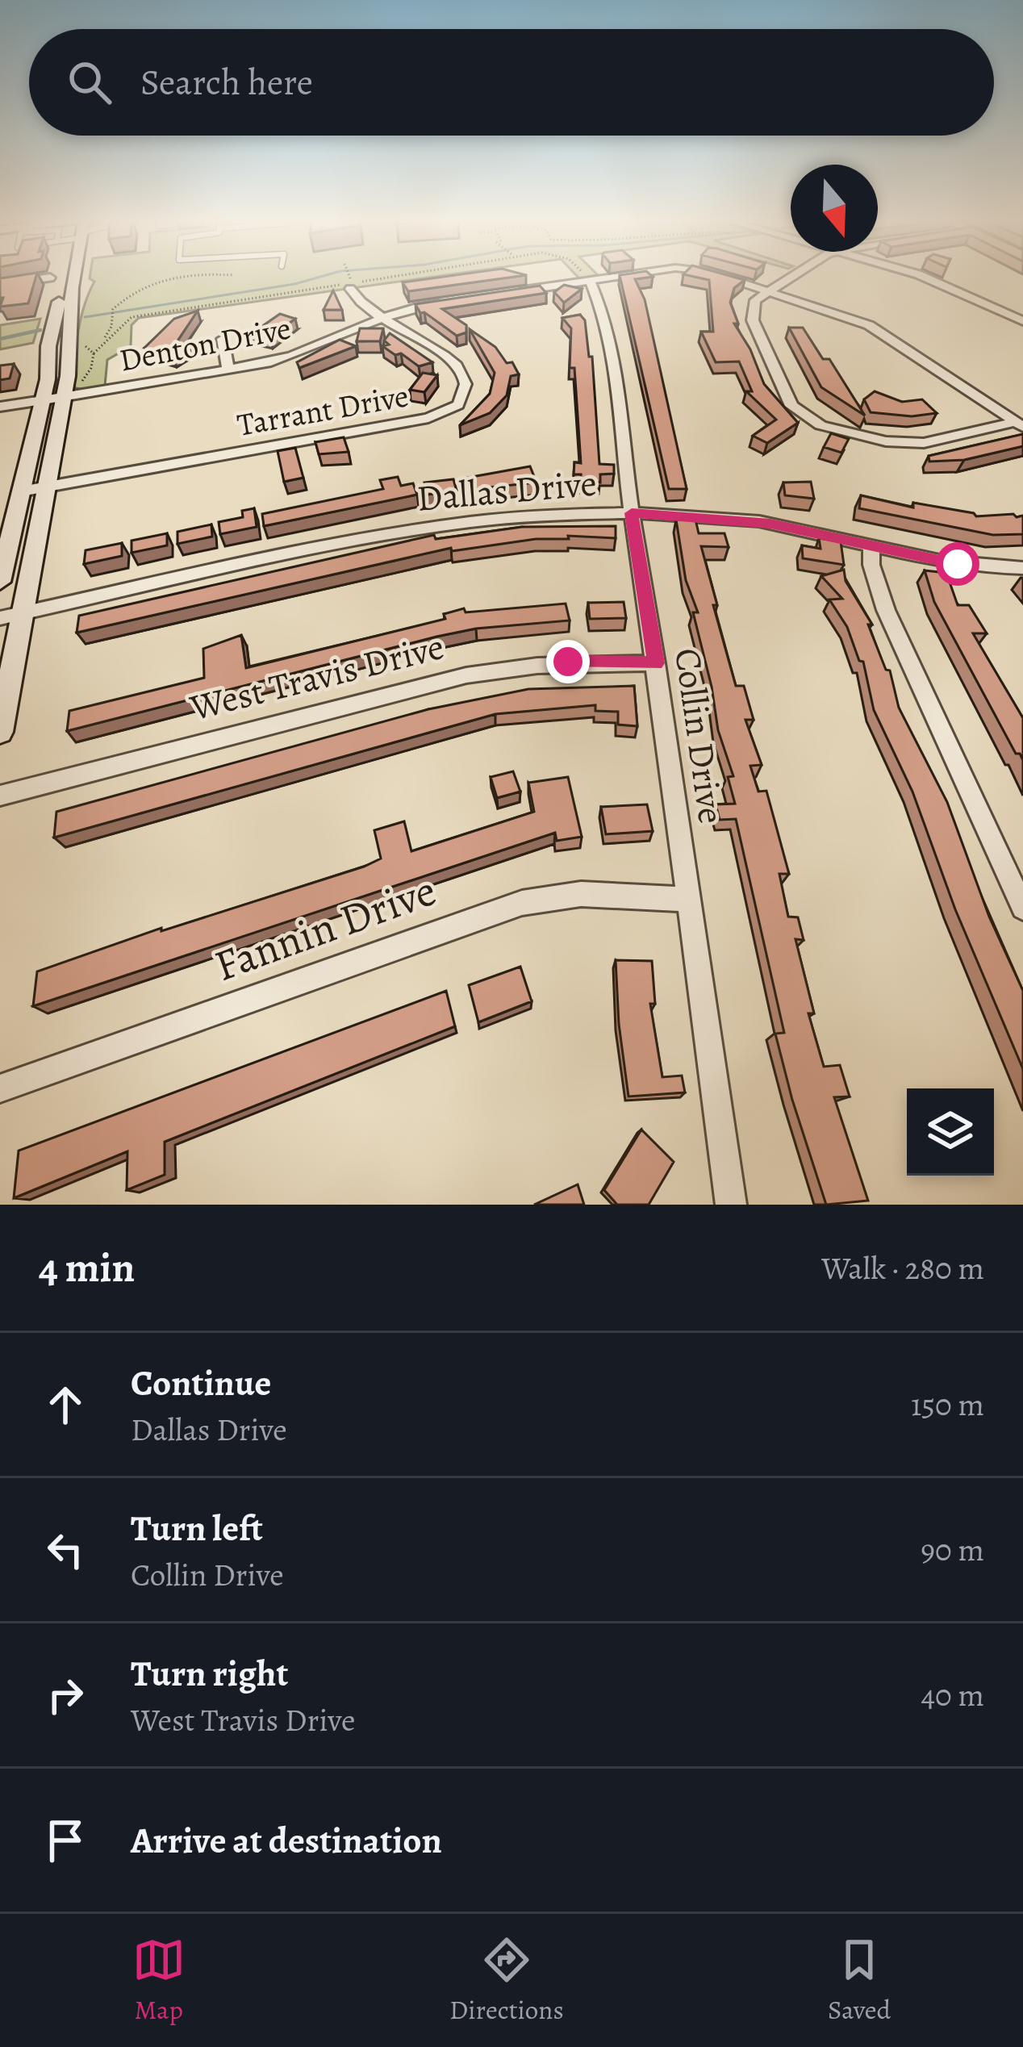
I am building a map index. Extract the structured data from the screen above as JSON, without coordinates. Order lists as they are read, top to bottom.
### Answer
{
  "streets": {
    "street": [
      "Denton Drive",
      "Tarrant Drive",
      "Dallas Drive",
      "West Travis Drive",
      "Collin Drive",
      "Fannin Drive"
    ]
  },
  "crossings": [
    ["Denton Drive", "Tarrant Drive"],
    ["Dallas Drive", "Collin Drive"],
    ["West Travis Drive", "Collin Drive"],
    ["Collin Drive", "Fannin Drive"]
  ],
  "north": "bottom",
  "page": {
    "search": "Search here",
    "heading": ["4 min", "Walk · 280 m"],
    "list": [
      ["Continue", "Dallas Drive", "150 m"],
      ["Turn left", "Collin Drive", "90 m"],
      ["Turn right", "West Travis Drive", "40 m"],
      "Arrive at destination"
    ],
    "nav": ["Map", "Directions", "Saved"]
  }
}
